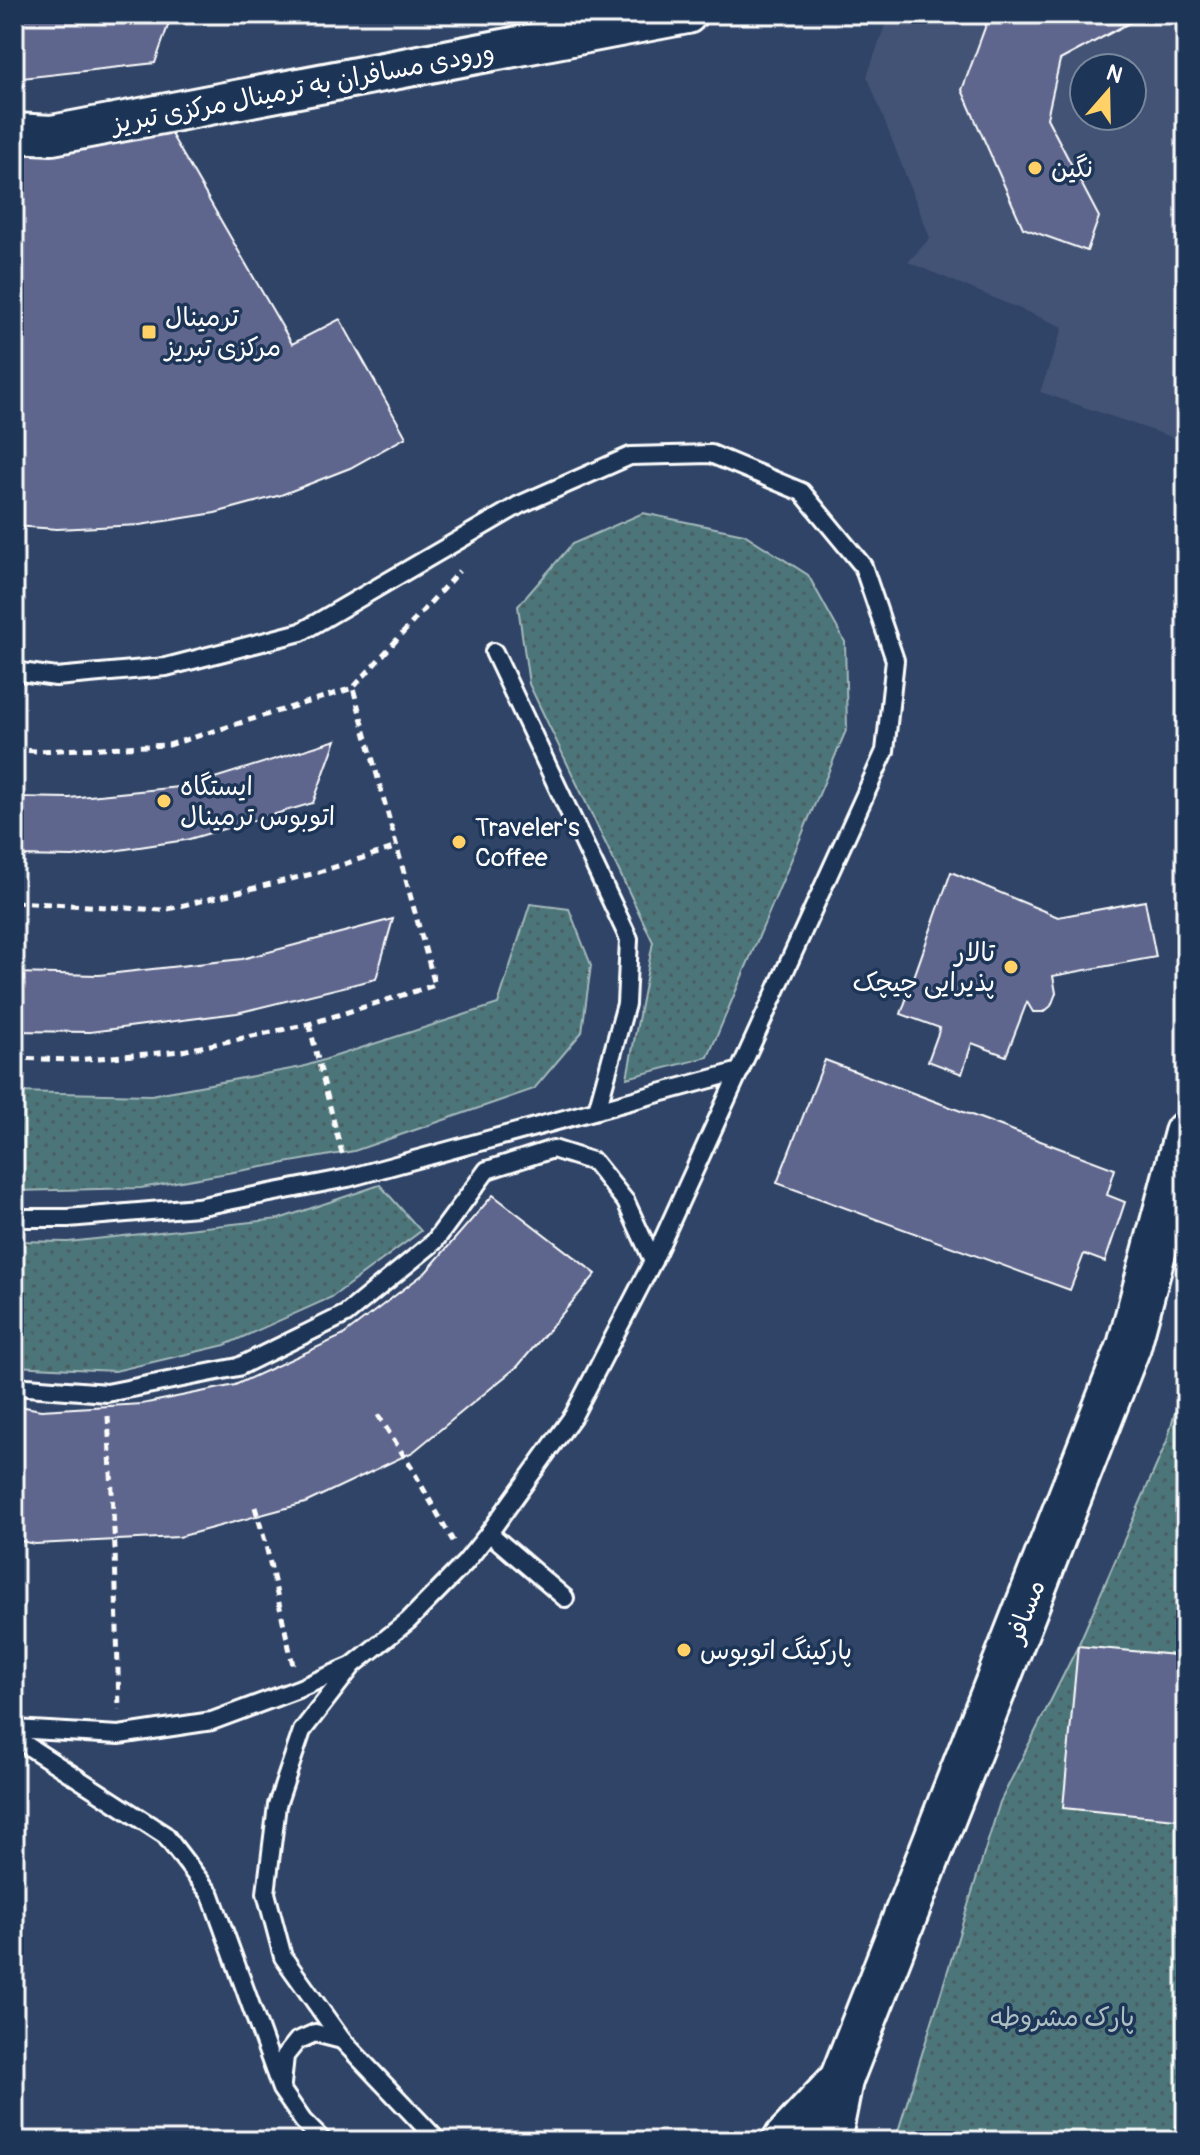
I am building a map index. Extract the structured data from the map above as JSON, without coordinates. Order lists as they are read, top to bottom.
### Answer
{
  "streets": {
    "main road": ["مسافر"],
    "street": ["ورودی مسافران به ترمینال مرکزی تبریز"]
  },
  "parks": ["پارک مشروطه"],
  "places": {
    "other": [
      "نگین",
      "ایستگاه اتوبوس ترمینال",
      "Traveler's Coffee",
      "تالار پذیرایی چیچک",
      "پارکینگ اتوبوس"
    ],
    "transit": ["ترمینال مرکزی تبریز"]
  },
  "north": "top"
}
